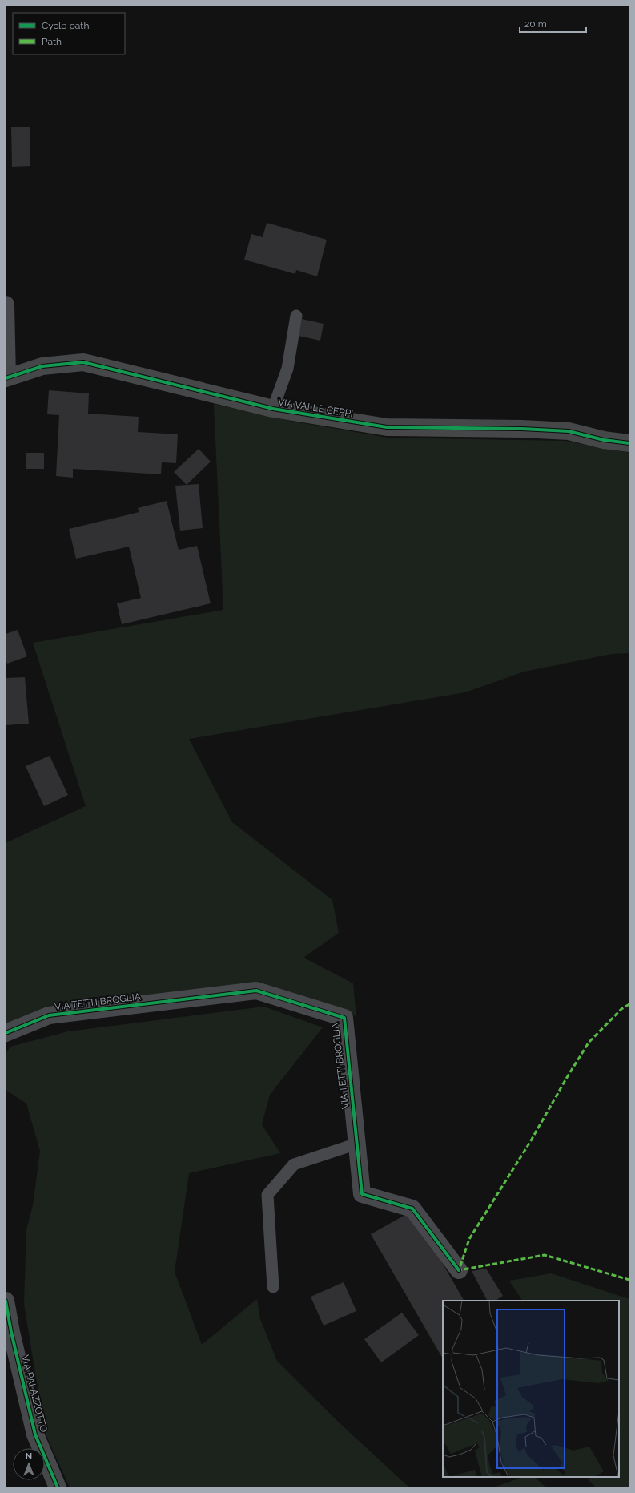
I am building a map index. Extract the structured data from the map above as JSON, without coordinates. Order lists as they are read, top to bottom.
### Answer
{
  "streets": {
    "street": ["VIA VALLE CEPPI", "VIA TETTI BROGLIA", "VIA PALAZZOTTO"]
  },
  "legend": ["Cycle path", "Path"],
  "scale_bar": "20 m",
  "north": "top"
}
